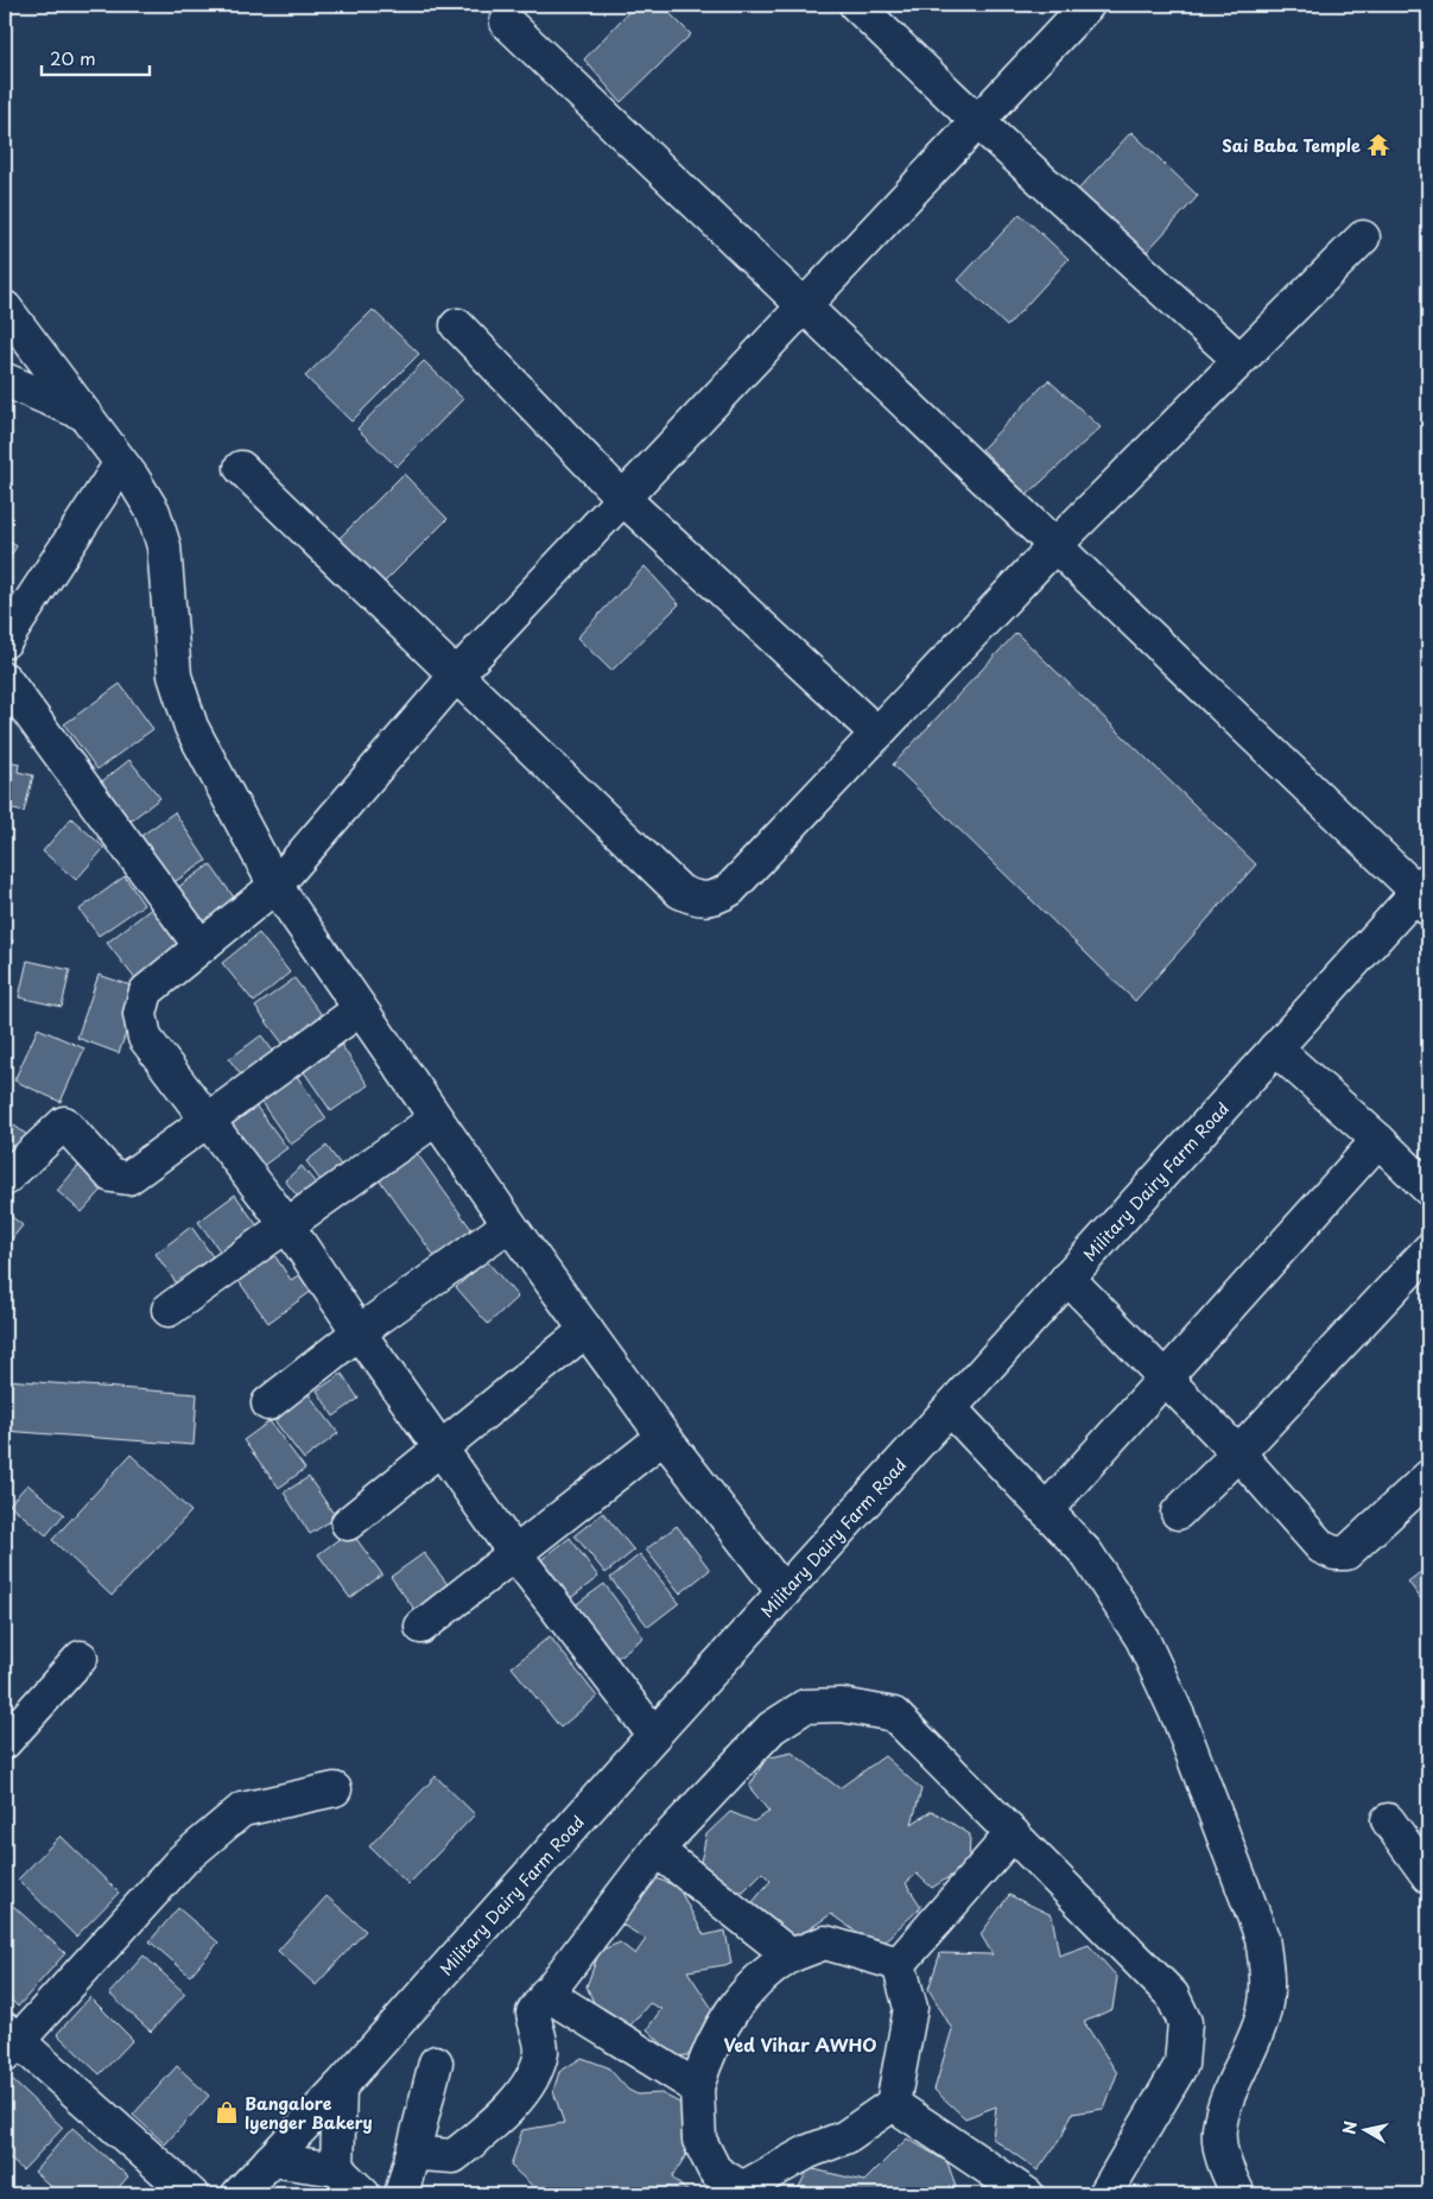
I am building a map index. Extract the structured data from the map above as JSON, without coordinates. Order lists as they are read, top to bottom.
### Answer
{
  "streets": {
    "street": ["Military Dairy Farm Road"]
  },
  "districts": ["Ved Vihar AWHO"],
  "places": {
    "temple": ["Sai Baba Temple"],
    "shop": ["Bangalore Iyenger Bakery"]
  },
  "scale_bar": "20 m",
  "north": "left"
}
